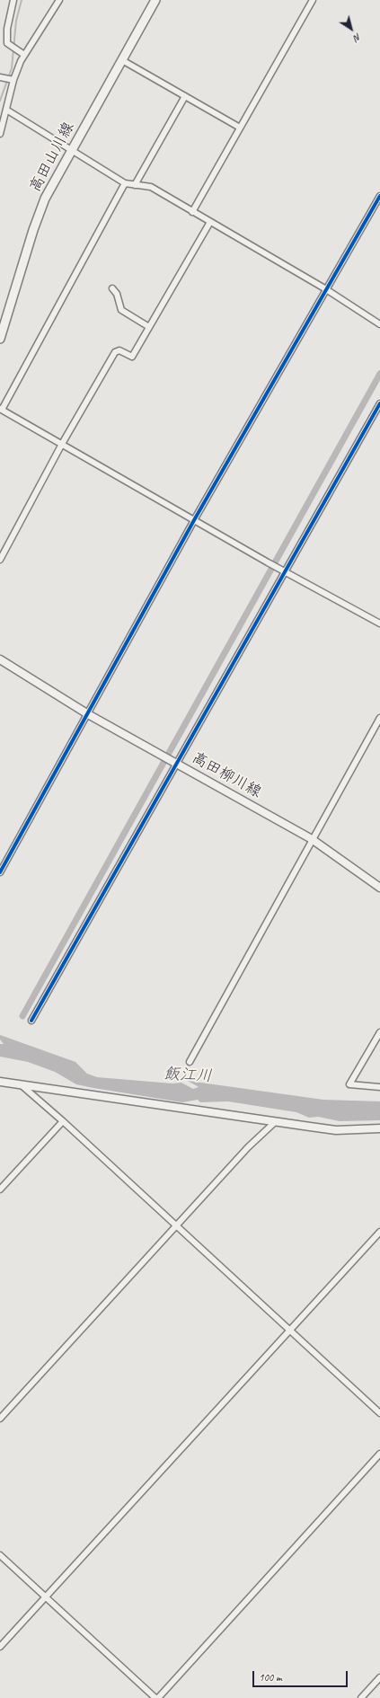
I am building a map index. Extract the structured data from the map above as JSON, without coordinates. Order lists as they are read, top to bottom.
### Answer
{
  "streets": {
    "main road": ["高田山川線", "高田柳川線"]
  },
  "water": ["飯江川"],
  "scale_bar": "100 m",
  "north": "bottom right"
}
